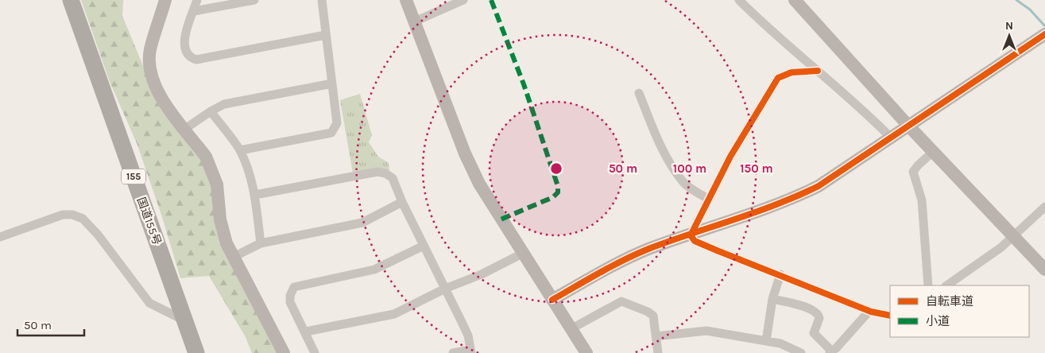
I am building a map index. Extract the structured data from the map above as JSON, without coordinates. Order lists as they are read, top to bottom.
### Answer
{
  "streets": {
    "highway": ["155", "国道155号"]
  },
  "legend": ["自転車道", "小道"],
  "scale_bar": "50 m",
  "north": "top",
  "rings": ["50 m", "100 m", "150 m"]
}
